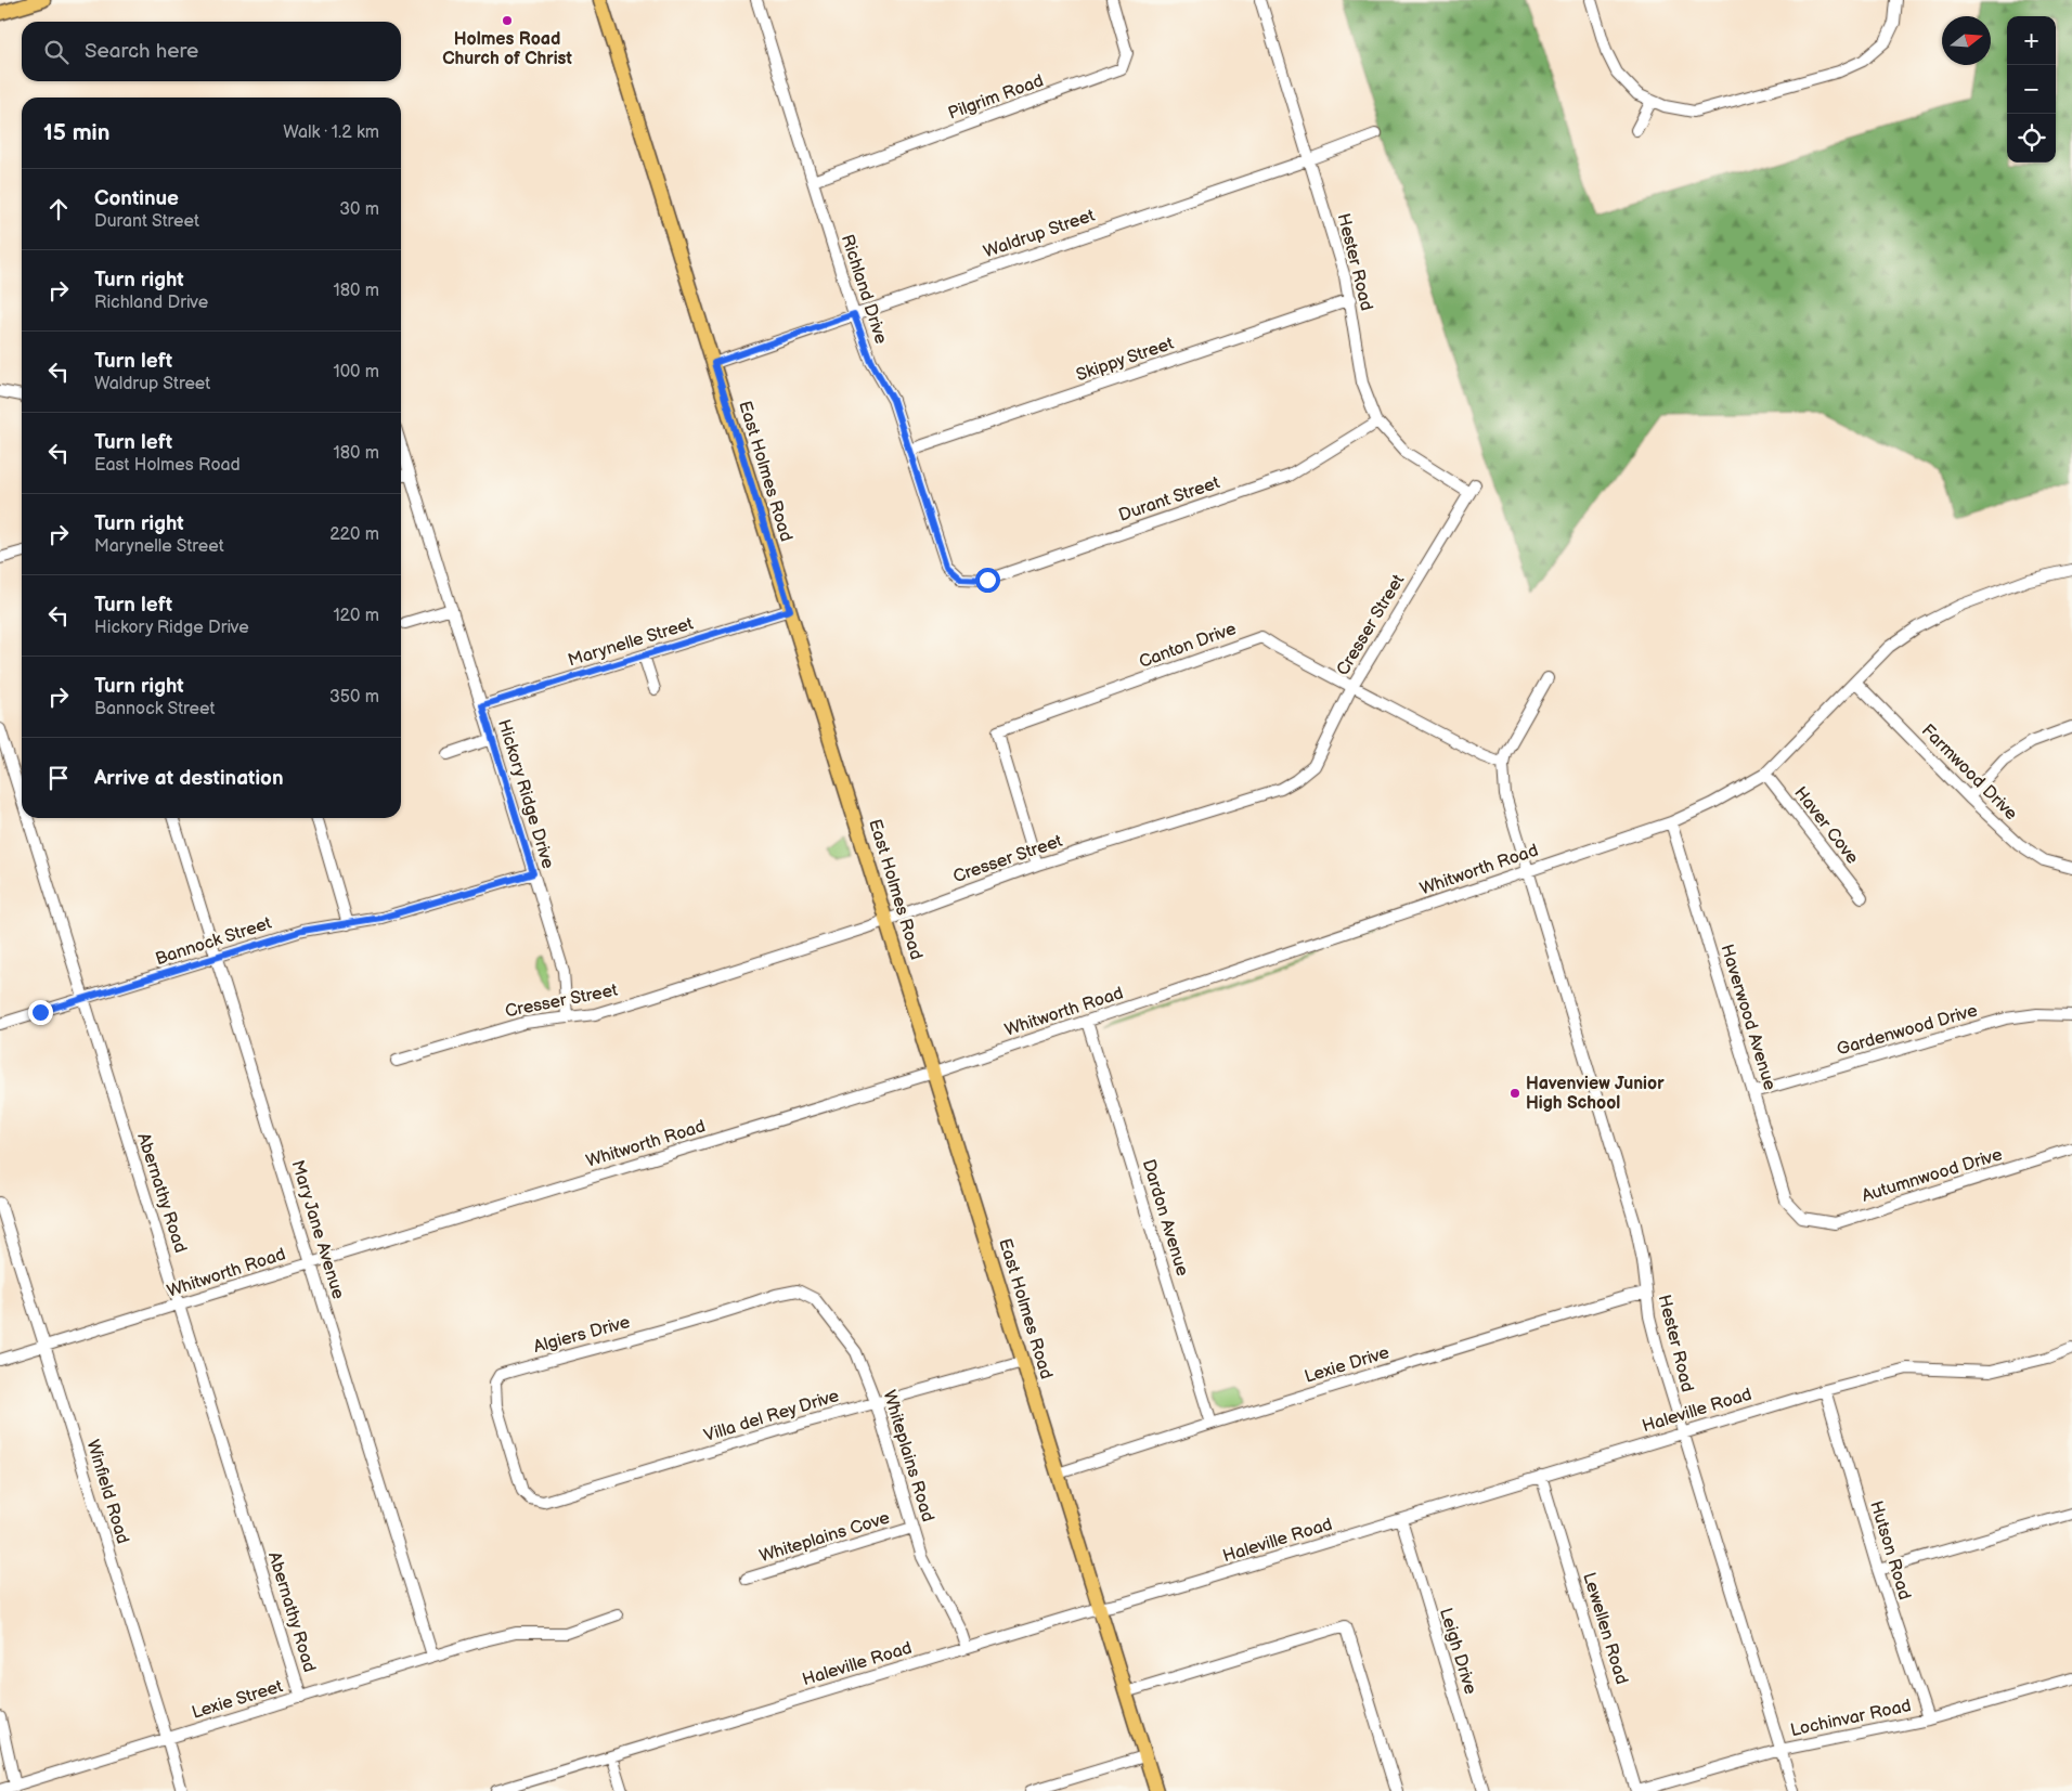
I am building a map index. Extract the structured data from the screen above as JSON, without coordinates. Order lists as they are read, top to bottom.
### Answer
{
  "streets": {
    "main road": ["East Holmes Road"],
    "street": [
      "Pilgrim Road",
      "Waldrup Street",
      "Hester Road",
      "Richland Drive",
      "Skippy Street",
      "Durant Street",
      "Cresser Street",
      "Marynelle Street",
      "Canton Drive",
      "Farmwood Drive",
      "Hickory Ridge Drive",
      "Haver Cove",
      "Whitworth Road",
      "Bannock Street",
      "Haverwood Avenue",
      "Gardenwood Drive",
      "Autumnwood Drive",
      "Abernathy Road",
      "Dardon Avenue",
      "Mary Jane Avenue",
      "Algiers Drive",
      "Lexie Drive",
      "Haleville Road",
      "Villa del Rey Drive",
      "Whiteplains Road",
      "Winfield Road",
      "Whiteplains Cove",
      "Hutson Road",
      "Lewellen Road",
      "Leigh Drive",
      "Lexie Street",
      "Lochinvar Road"
    ]
  },
  "crossings": [
    ["Pilgrim Road", "Richland Drive"],
    ["Waldrup Street", "Hester Road"],
    ["Waldrup Street", "Richland Drive"],
    ["Waldrup Street", "East Holmes Road"],
    ["Hester Road", "Skippy Street"],
    ["Hester Road", "Durant Street"],
    ["Hester Road", "Cresser Street"],
    ["Hester Road", "Canton Drive"],
    ["Hester Road", "Whitworth Road"],
    ["Hester Road", "Lexie Drive"],
    ["Hester Road", "Haleville Road"],
    ["Hester Road", "Lochinvar Road"],
    ["Richland Drive", "Skippy Street"],
    ["Richland Drive", "Durant Street"],
    ["East Holmes Road", "Cresser Street"],
    ["East Holmes Road", "Marynelle Street"],
    ["East Holmes Road", "Whitworth Road"],
    ["East Holmes Road", "Lexie Drive"],
    ["East Holmes Road", "Haleville Road"],
    ["East Holmes Road", "Villa del Rey Drive"],
    ["Cresser Street", "Canton Drive"],
    ["Cresser Street", "Hickory Ridge Drive"],
    ["Marynelle Street", "Hickory Ridge Drive"],
    ["Farmwood Drive", "Whitworth Road"],
    ["Hickory Ridge Drive", "Bannock Street"],
    ["Haver Cove", "Whitworth Road"],
    ["Whitworth Road", "Haverwood Avenue"],
    ["Whitworth Road", "Abernathy Road"],
    ["Whitworth Road", "Dardon Avenue"],
    ["Whitworth Road", "Mary Jane Avenue"],
    ["Whitworth Road", "Winfield Road"],
    ["Bannock Street", "Abernathy Road"],
    ["Bannock Street", "Mary Jane Avenue"],
    ["Haverwood Avenue", "Gardenwood Drive"],
    ["Haverwood Avenue", "Autumnwood Drive"],
    ["Abernathy Road", "Lexie Street"],
    ["Dardon Avenue", "Lexie Drive"],
    ["Mary Jane Avenue", "Lexie Street"],
    ["Algiers Drive", "Villa del Rey Drive"],
    ["Algiers Drive", "Whiteplains Road"],
    ["Haleville Road", "Whiteplains Road"],
    ["Haleville Road", "Hutson Road"],
    ["Haleville Road", "Lewellen Road"],
    ["Haleville Road", "Leigh Drive"],
    ["Villa del Rey Drive", "Whiteplains Road"],
    ["Whiteplains Road", "Whiteplains Cove"],
    ["Winfield Road", "Lexie Street"],
    ["Hutson Road", "Lochinvar Road"],
    ["Lewellen Road", "Lochinvar Road"]
  ],
  "places": ["Holmes Road Church of Christ", "Havenview Junior High School"],
  "north": "right",
  "page": {
    "map_buttons": ["+", "−"],
    "search": "Search here",
    "heading": ["15 min", "Walk · 1.2 km"],
    "list": [
      ["Continue", "Durant Street", "30 m"],
      ["Turn right", "Richland Drive", "180 m"],
      ["Turn left", "Waldrup Street", "100 m"],
      ["Turn left", "East Holmes Road", "180 m"],
      ["Turn right", "Marynelle Street", "220 m"],
      ["Turn left", "Hickory Ridge Drive", "120 m"],
      ["Turn right", "Bannock Street", "350 m"],
      "Arrive at destination"
    ]
  }
}
